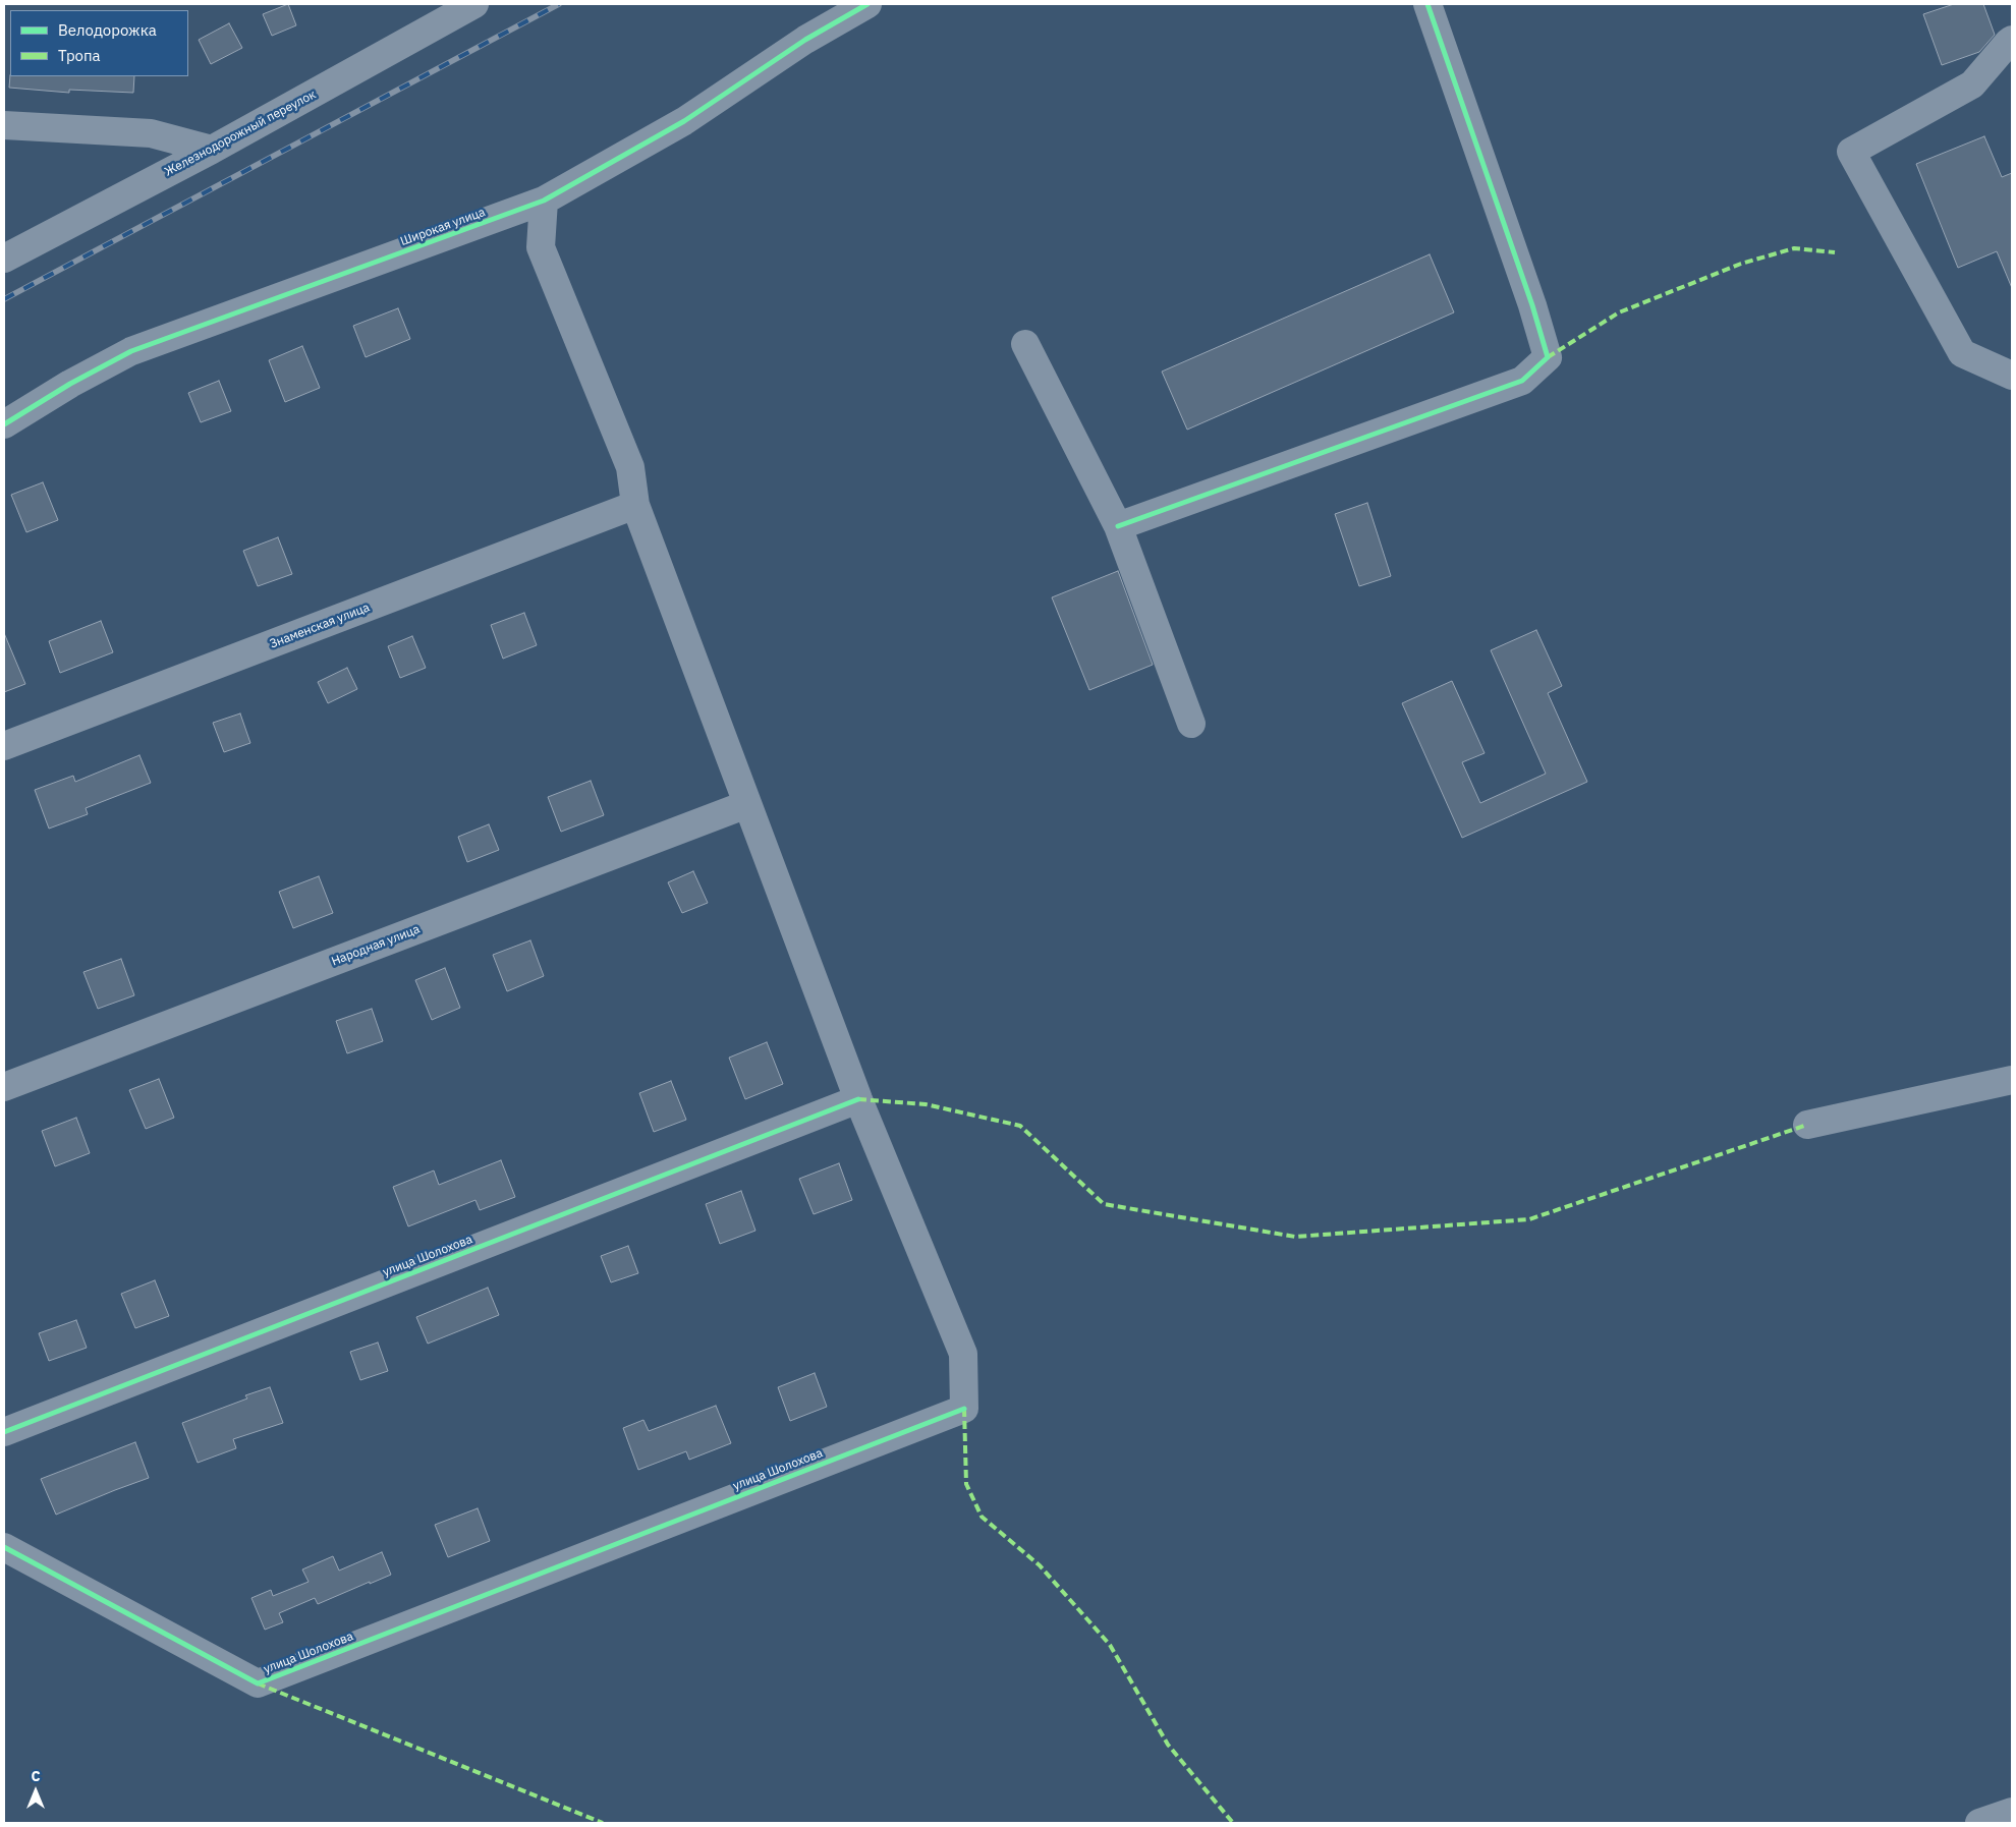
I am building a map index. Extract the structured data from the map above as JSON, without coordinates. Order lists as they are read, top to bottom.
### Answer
{
  "streets": {
    "street": [
      "Железнодорожный переулок",
      "Широкая улица",
      "Знаменская улица",
      "Народная улица",
      "улица Шолохова"
    ]
  },
  "legend": ["Велодорожка", "Тропа"],
  "north": "top"
}
